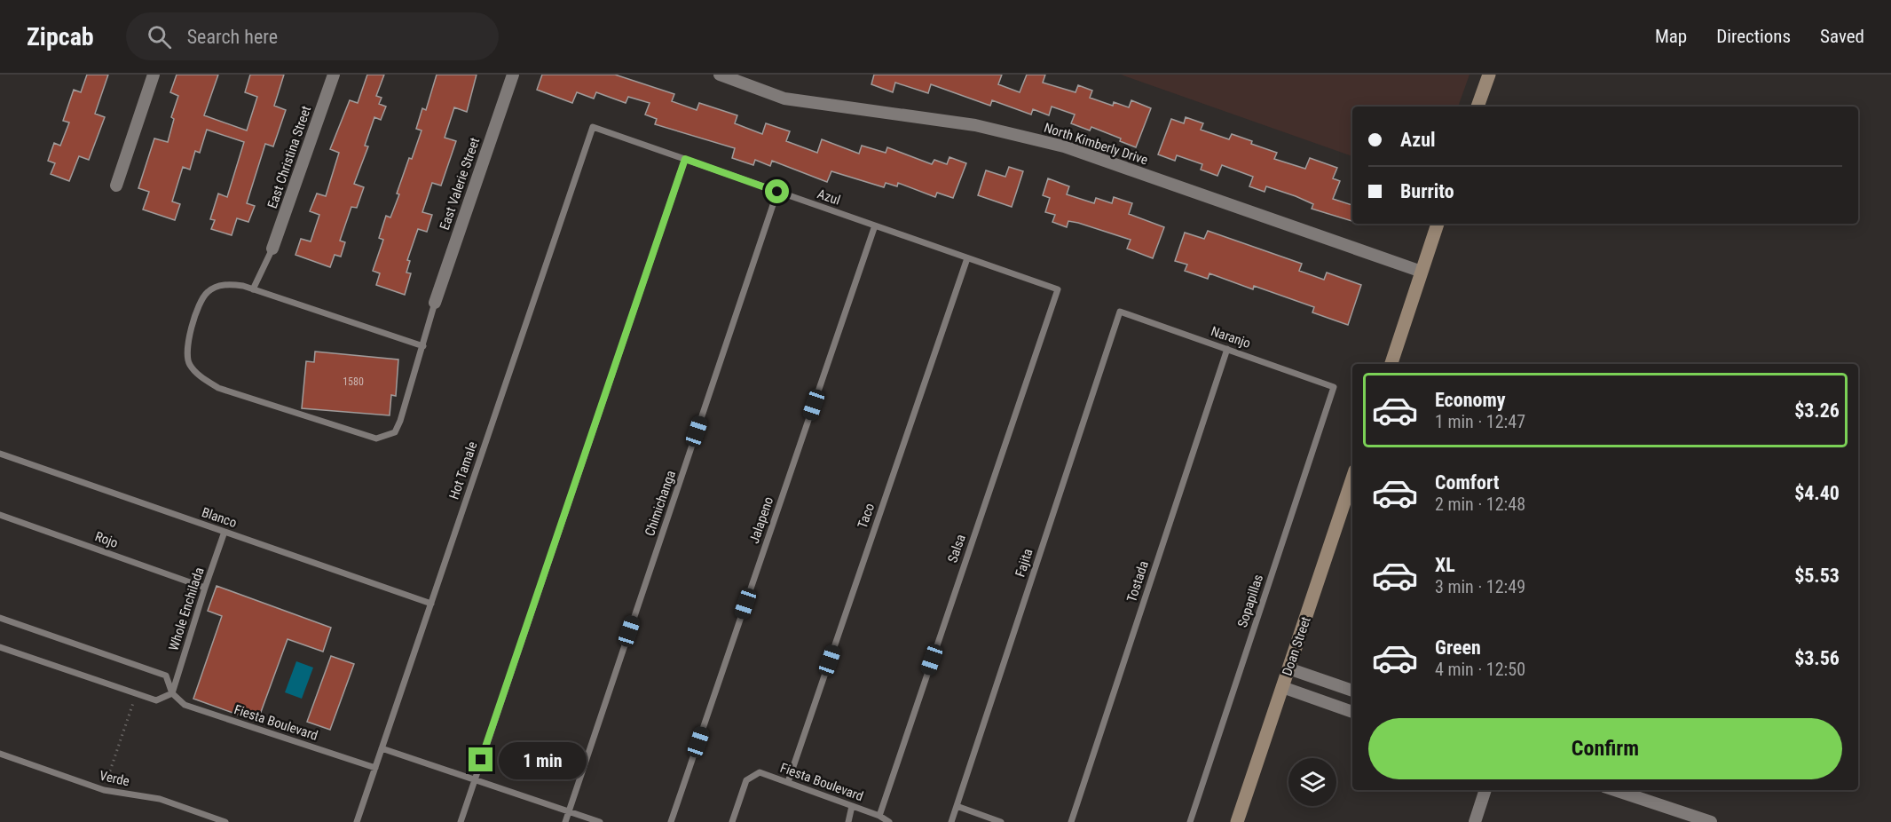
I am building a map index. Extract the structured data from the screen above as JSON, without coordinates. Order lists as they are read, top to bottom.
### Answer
{
  "streets": {
    "street": [
      "North Kimberly Drive",
      "East Christina Street",
      "East Valerie Street",
      "Doan Street"
    ],
    "lane": [
      "Azul",
      "Naranjo",
      "Hot Tamale",
      "Chimichanga",
      "Taco",
      "Blanco",
      "Jalapeno",
      "Rojo",
      "Salsa",
      "Fajita",
      "Tostada",
      "Sopapillas",
      "Whole Enchilada",
      "Fiesta Boulevard",
      "Verde"
    ]
  },
  "crossings": [
    ["Azul", "Hot Tamale"],
    ["Azul", "Chimichanga"],
    ["Azul", "Taco"],
    ["Azul", "Jalapeno"],
    ["Azul", "Salsa"],
    ["Naranjo", "Fajita"],
    ["Naranjo", "Tostada"],
    ["Naranjo", "Sopapillas"],
    ["Hot Tamale", "Blanco"],
    ["Hot Tamale", "Fiesta Boulevard"],
    ["Taco", "Fiesta Boulevard"],
    ["Blanco", "Whole Enchilada"],
    ["Rojo", "Whole Enchilada"],
    ["Salsa", "Fiesta Boulevard"],
    ["Whole Enchilada", "Fiesta Boulevard"]
  ],
  "house_numbers": ["1580"],
  "page": {
    "header": "Zipcab",
    "search": "Search here",
    "nav": ["Map", "Directions", "Saved"],
    "banner": ["Azul", "Burrito"],
    "list": [
      {
        "name": "Economy",
        "note": "1 min · 12:47",
        "value": "$3.26"
      },
      {
        "name": "Comfort",
        "note": "2 min · 12:48",
        "value": "$4.40"
      },
      {
        "name": "XL",
        "note": "3 min · 12:49",
        "value": "$5.53"
      },
      {
        "name": "Green",
        "note": "4 min · 12:50",
        "value": "$3.56"
      }
    ],
    "buttons": "Confirm",
    "bubble": "1 min"
  }
}
